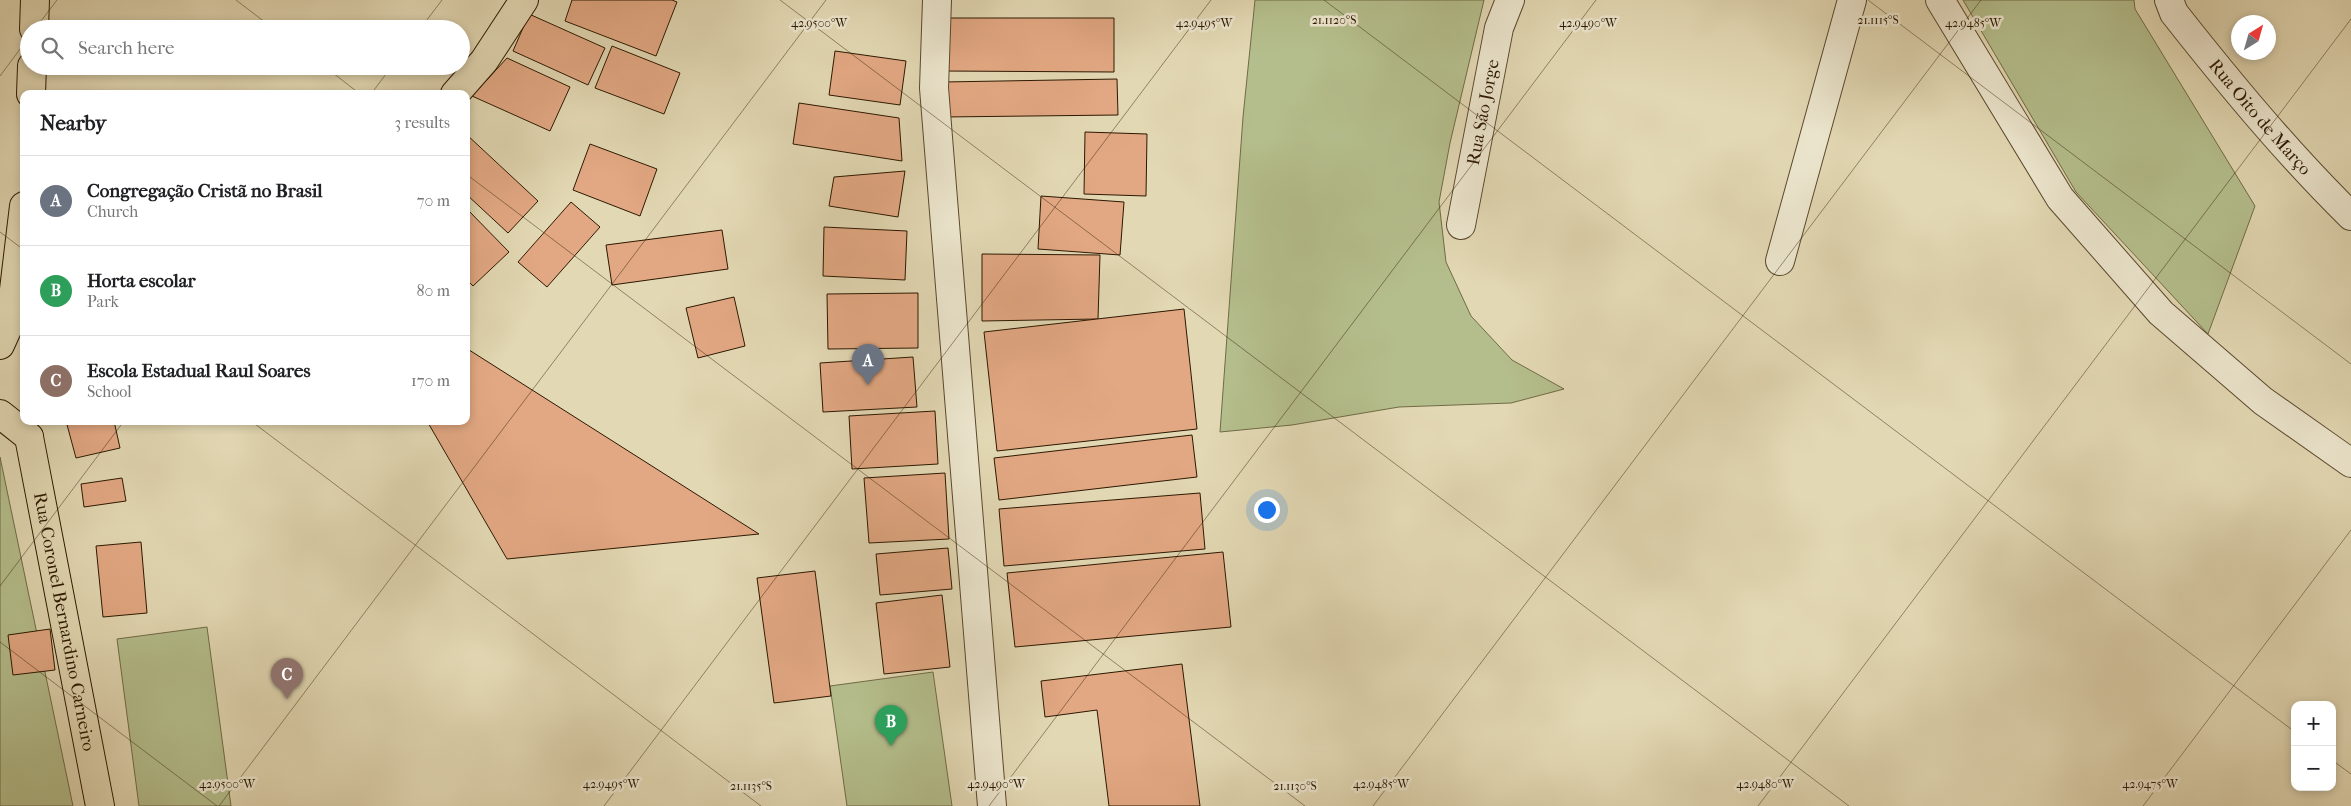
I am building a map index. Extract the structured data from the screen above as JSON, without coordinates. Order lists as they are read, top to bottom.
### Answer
{
  "streets": {
    "main road": ["Rua Coronel Bernardino Carneiro"],
    "street": ["Rua São Jorge", "Rua Oito de Março"]
  },
  "north": "top right",
  "page": {
    "search": "Search here",
    "heading": ["Nearby", "3 results"],
    "list": [
      {
        "mark": "A",
        "name": "Congregação Cristã no Brasil",
        "note": "Church",
        "value": "70 m"
      },
      {
        "mark": "B",
        "name": "Horta escolar",
        "note": "Park",
        "value": "80 m"
      },
      {
        "mark": "C",
        "name": "Escola Estadual Raul Soares",
        "note": "School",
        "value": "170 m"
      }
    ],
    "pins": ["A", "C", "B"],
    "map_buttons": ["+", "−"]
  },
  "coordinates": [
    "21.1120°S",
    "21.1115°S",
    "42.9500°W",
    "42.9495°W",
    "42.9490°W",
    "42.9485°W",
    "42.9480°W",
    "42.9475°W",
    "21.1135°S",
    "21.1130°S"
  ]
}
